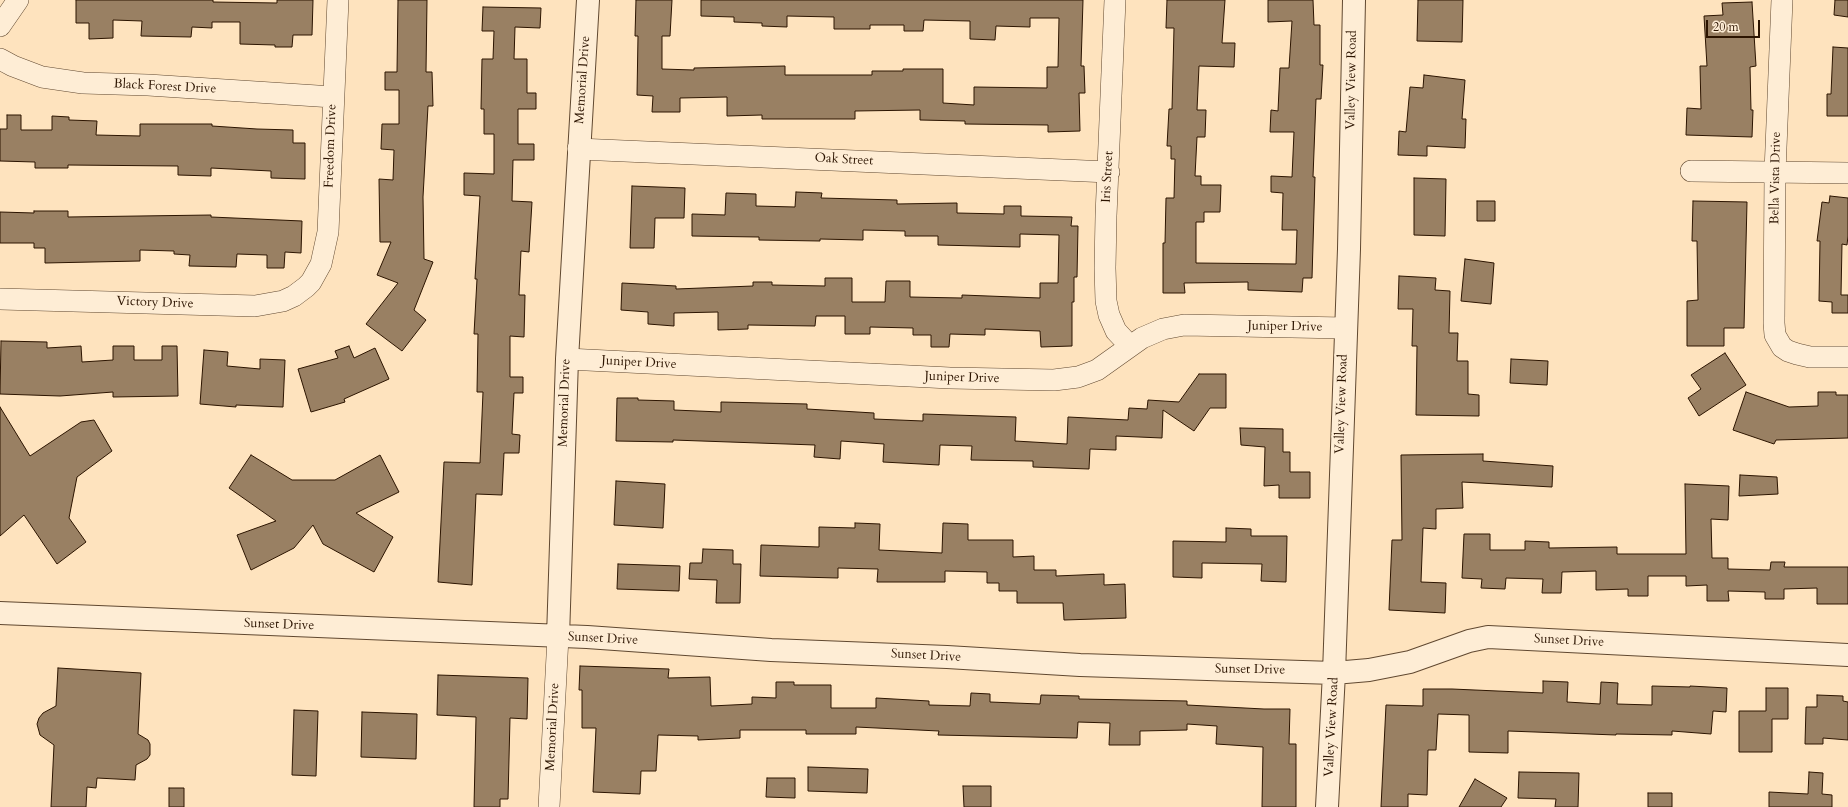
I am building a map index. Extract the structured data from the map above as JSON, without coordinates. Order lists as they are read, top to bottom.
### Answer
{
  "streets": {
    "street": [
      "Memorial Drive",
      "Valley View Road",
      "Black Forest Drive",
      "Freedom Drive",
      "Oak Street",
      "Iris Street",
      "Bella Vista Drive",
      "Victory Drive",
      "Juniper Drive",
      "Sunset Drive"
    ]
  },
  "crossings": [
    ["Memorial Drive", "Oak Street"],
    ["Memorial Drive", "Juniper Drive"],
    ["Memorial Drive", "Sunset Drive"],
    ["Valley View Road", "Juniper Drive"],
    ["Valley View Road", "Sunset Drive"],
    ["Black Forest Drive", "Freedom Drive"],
    ["Freedom Drive", "Victory Drive"],
    ["Oak Street", "Iris Street"],
    ["Iris Street", "Juniper Drive"]
  ],
  "scale_bar": "20 m"
}
